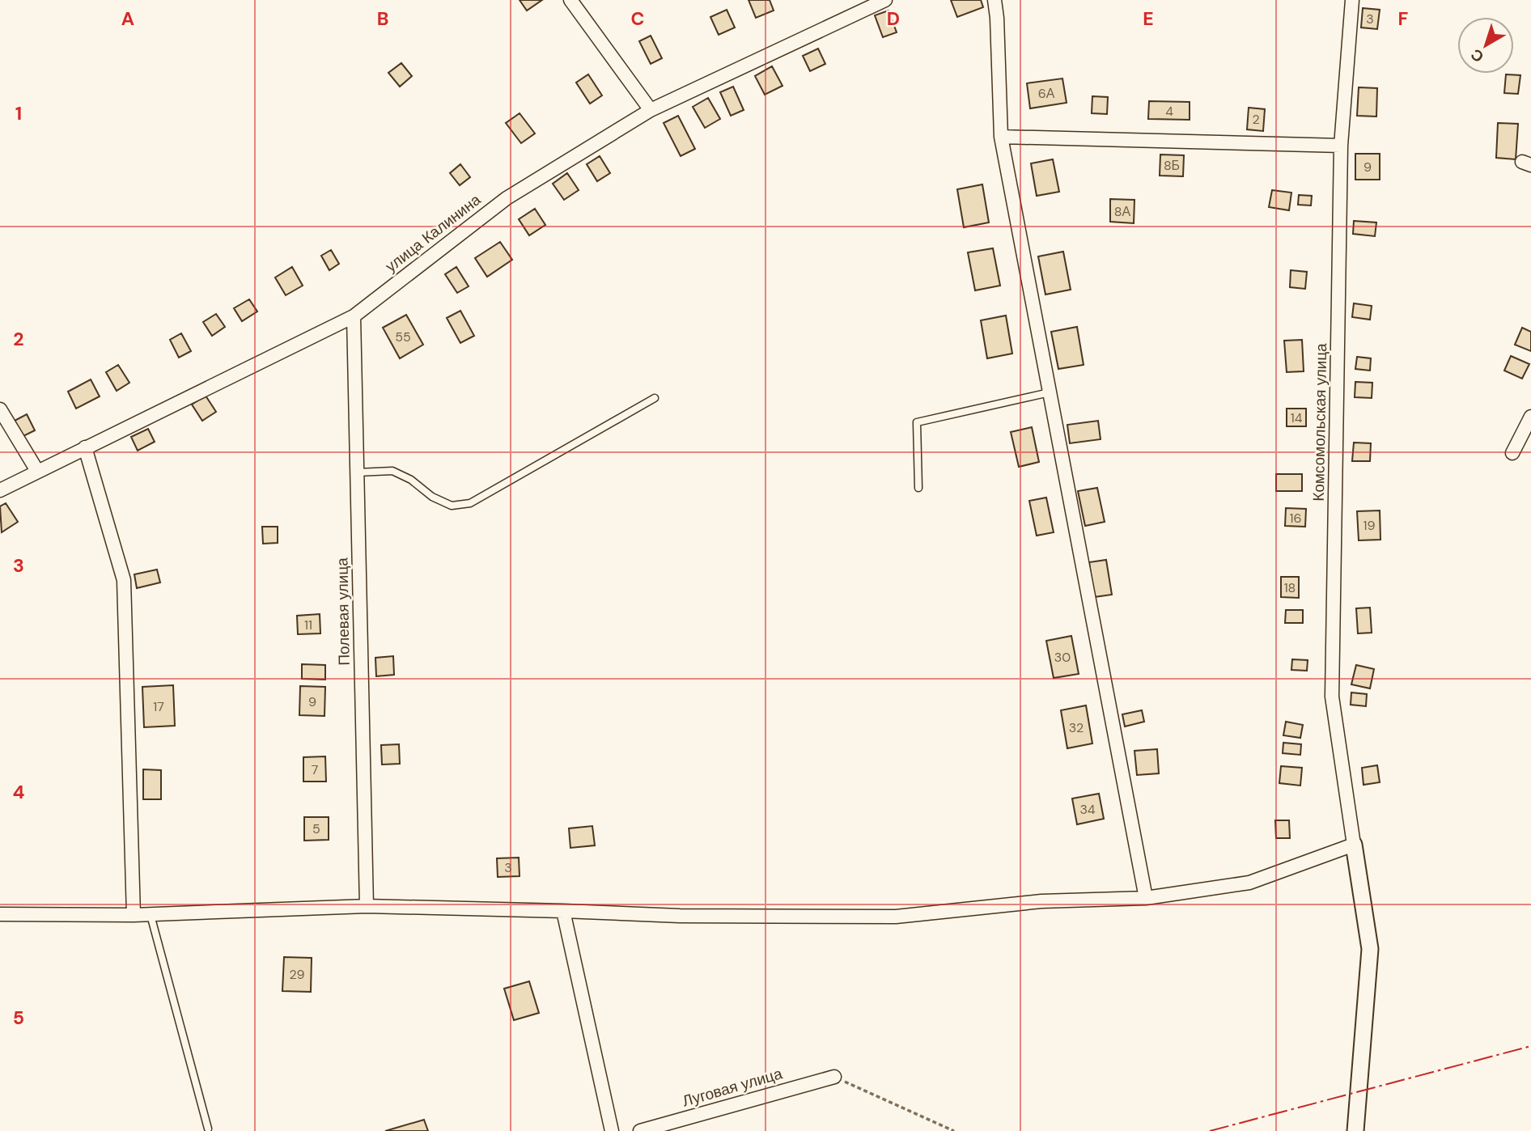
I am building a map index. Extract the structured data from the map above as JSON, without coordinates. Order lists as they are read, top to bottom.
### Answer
{
  "streets": {
    "street": [
      "улица Калинина",
      "Комсомольская улица",
      "Полевая улица",
      "Луговая улица"
    ]
  },
  "crossings": [
    ["улица Калинина", "Полевая улица"]
  ],
  "house_numbers": [
    "3",
    "6А",
    "4",
    "2",
    "8Б",
    "9",
    "8А",
    "55",
    "14",
    "16",
    "19",
    "18",
    "11",
    "30",
    "9",
    "17",
    "32",
    "7",
    "34",
    "5",
    "3",
    "29"
  ],
  "north": "bottom left",
  "grid": {
    "columns": [
      "A",
      "B",
      "C",
      "D",
      "E",
      "F"
    ],
    "rows": [
      "1",
      "2",
      "3",
      "4",
      "5"
    ]
  }
}
